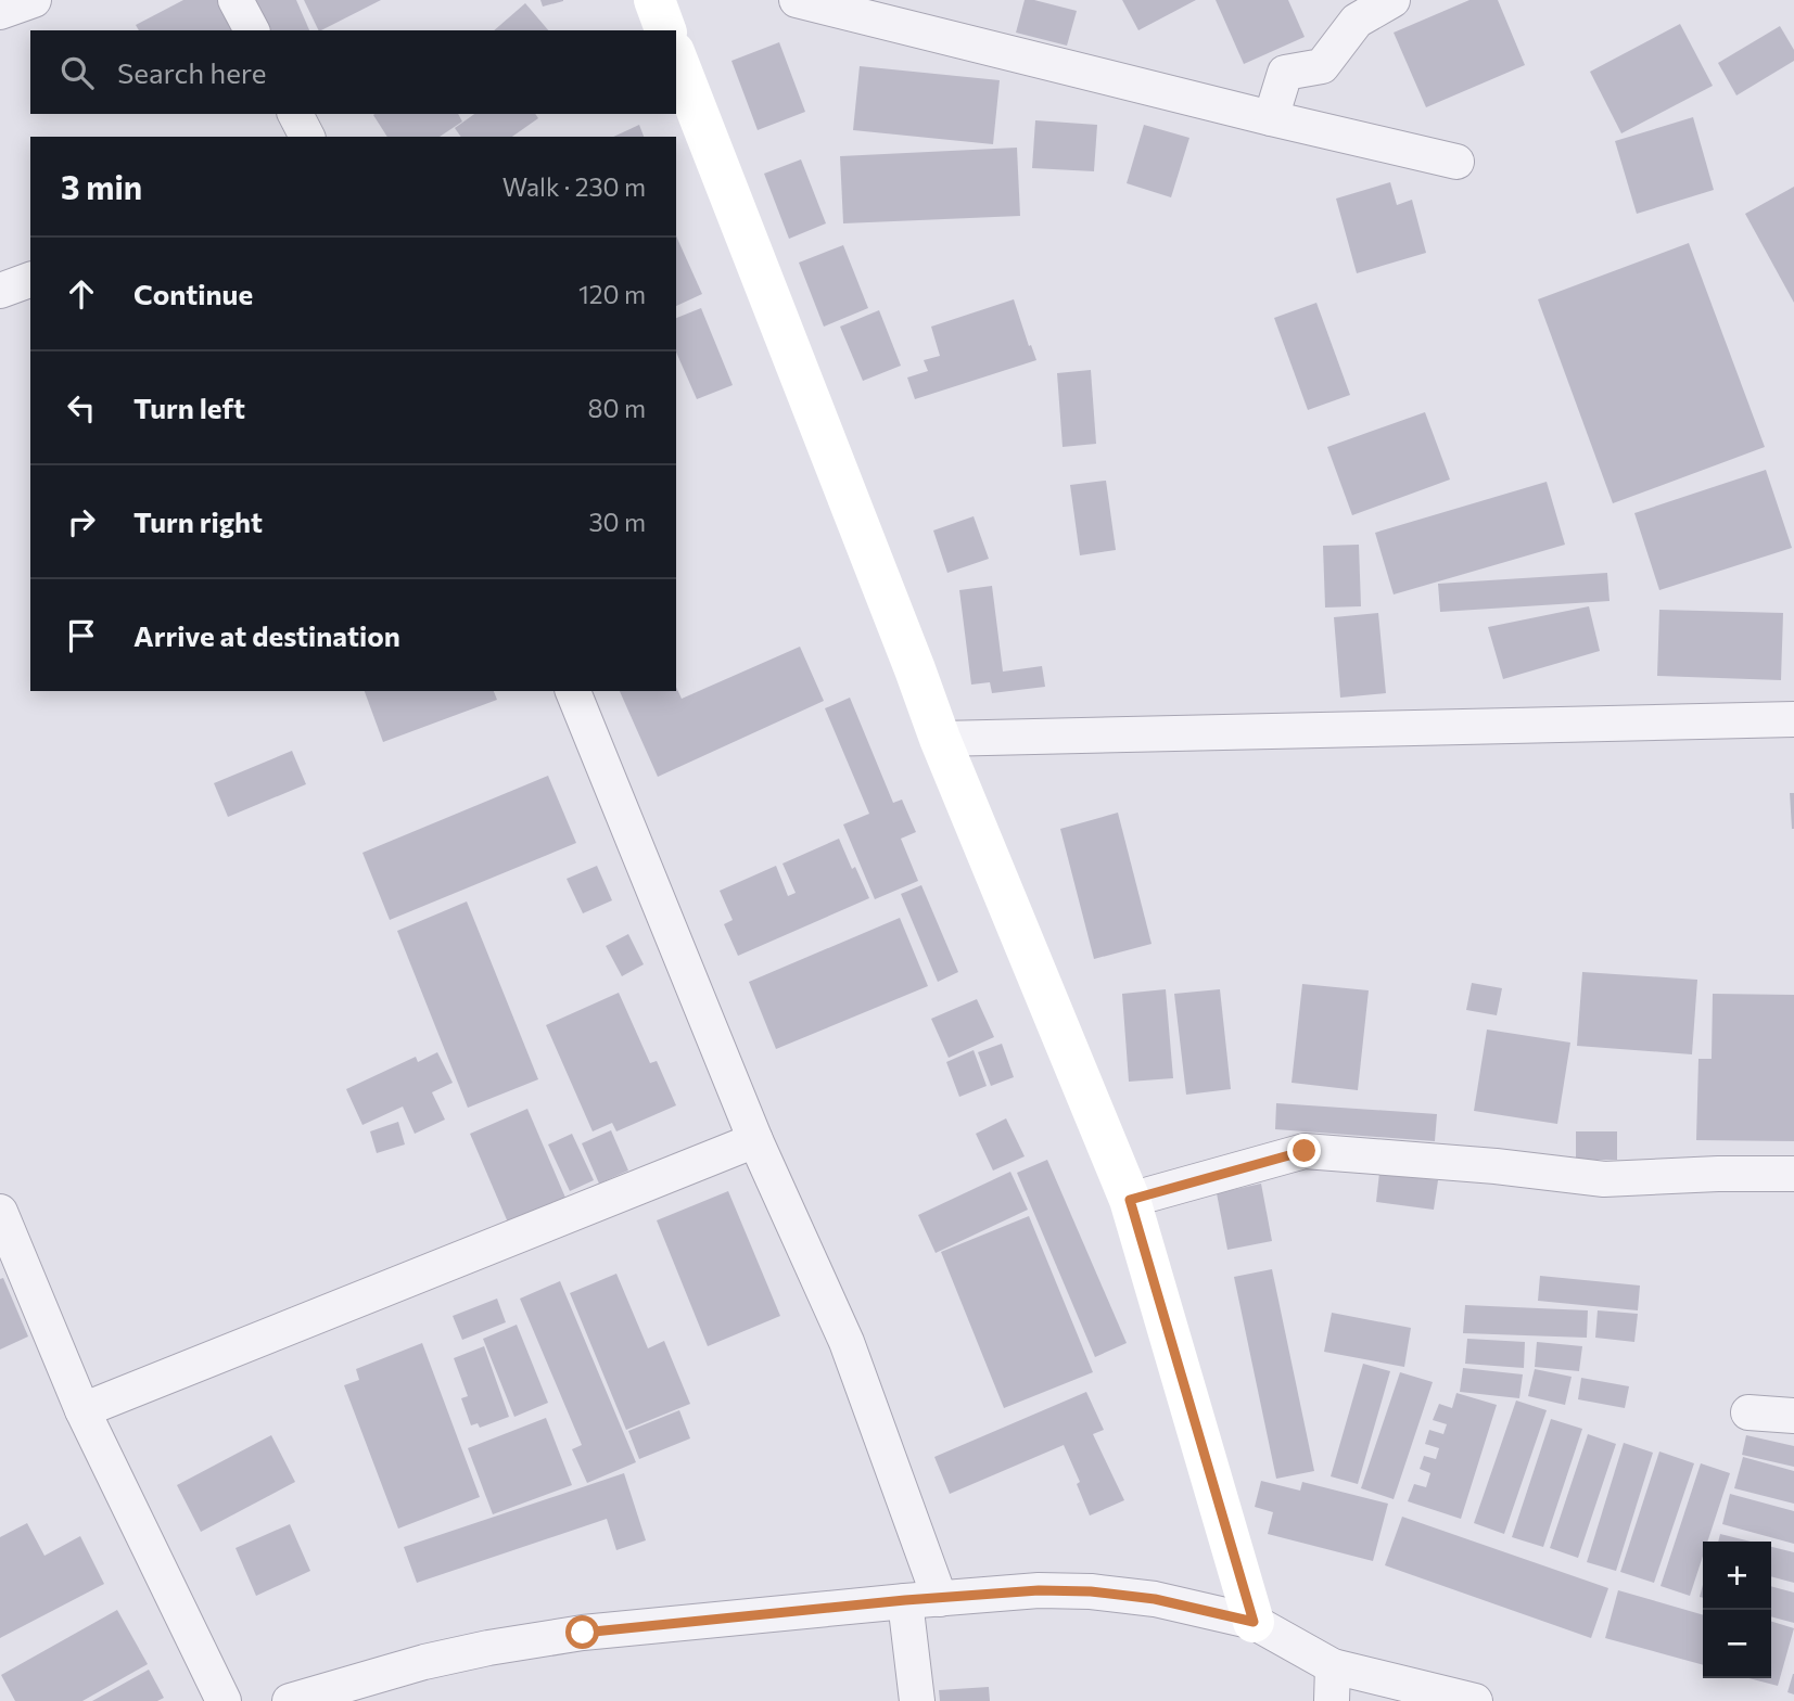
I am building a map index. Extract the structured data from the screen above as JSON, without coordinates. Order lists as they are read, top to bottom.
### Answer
{
  "page": {
    "search": "Search here",
    "heading": ["3 min", "Walk · 230 m"],
    "list": [
      ["Continue", "120 m"],
      ["Turn left", "80 m"],
      ["Turn right", "30 m"],
      "Arrive at destination"
    ],
    "map_buttons": ["+", "−"]
  }
}
